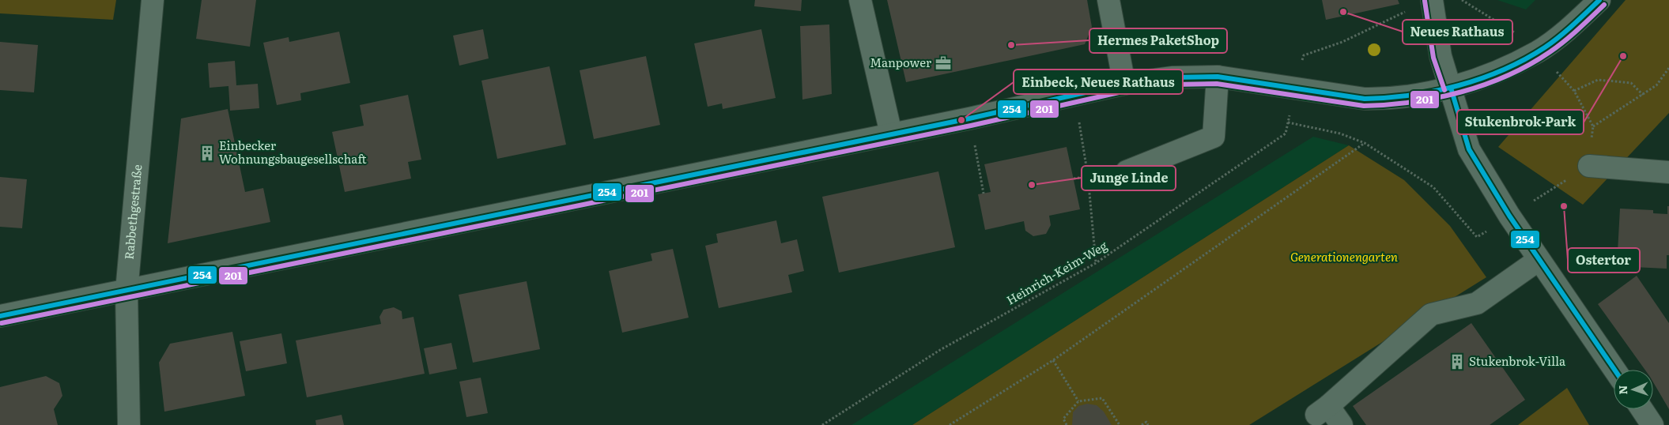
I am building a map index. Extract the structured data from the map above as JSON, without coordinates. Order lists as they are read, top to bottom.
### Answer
{
  "streets": {
    "street": ["Rabbethgestraße"],
    "path": ["Heinrich-Keim-Weg"]
  },
  "parks": ["Generationengarten"],
  "places": {
    "other": [
      "Neues Rathaus",
      "Hermes PaketShop",
      "Stukenbrok-Park",
      "Einbeck, Neues Rathaus",
      "Junge Linde",
      "Ostertor"
    ],
    "office": ["Manpower"],
    "building": ["Einbecker Wohnungsbaugesellschaft", "Stukenbrok-Villa"]
  },
  "lines": ["transit line 254", "transit line 201"],
  "north": "left"
}
